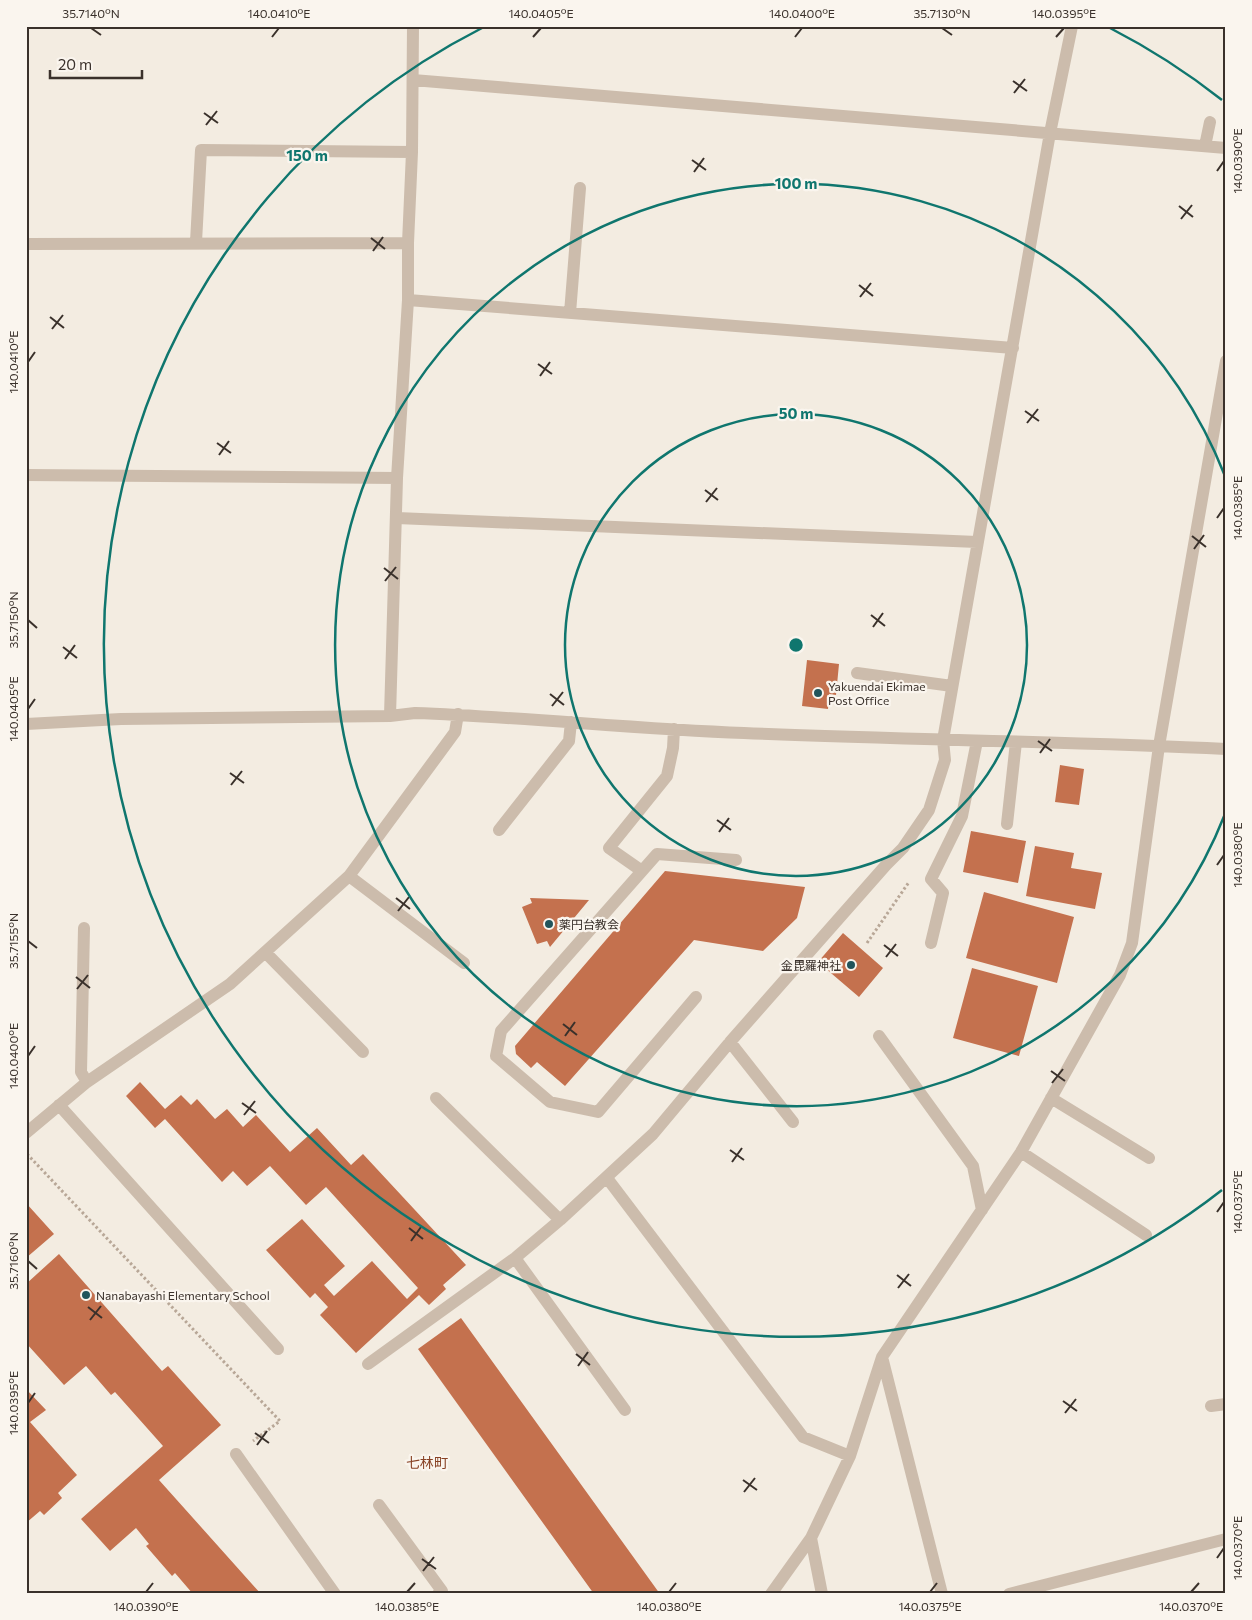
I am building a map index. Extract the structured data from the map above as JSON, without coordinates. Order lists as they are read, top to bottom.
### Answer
{
  "districts": ["七林町"],
  "places": [
    "Yakuendai Ekimae Post Office",
    "薬円台教会",
    "金毘羅神社",
    "Nanabayashi Elementary School"
  ],
  "scale_bar": "20 m",
  "coordinates": [
    "35.7140°N",
    "140.0410°E",
    "140.0405°E",
    "140.0400°E",
    "35.7130°N",
    "140.0395°E",
    "140.0390°E",
    "140.0385°E",
    "35.7150°N",
    "140.0380°E",
    "35.7155°N",
    "140.0375°E",
    "35.7160°N",
    "140.0370°E"
  ],
  "rings": ["150 m", "100 m", "50 m"]
}
